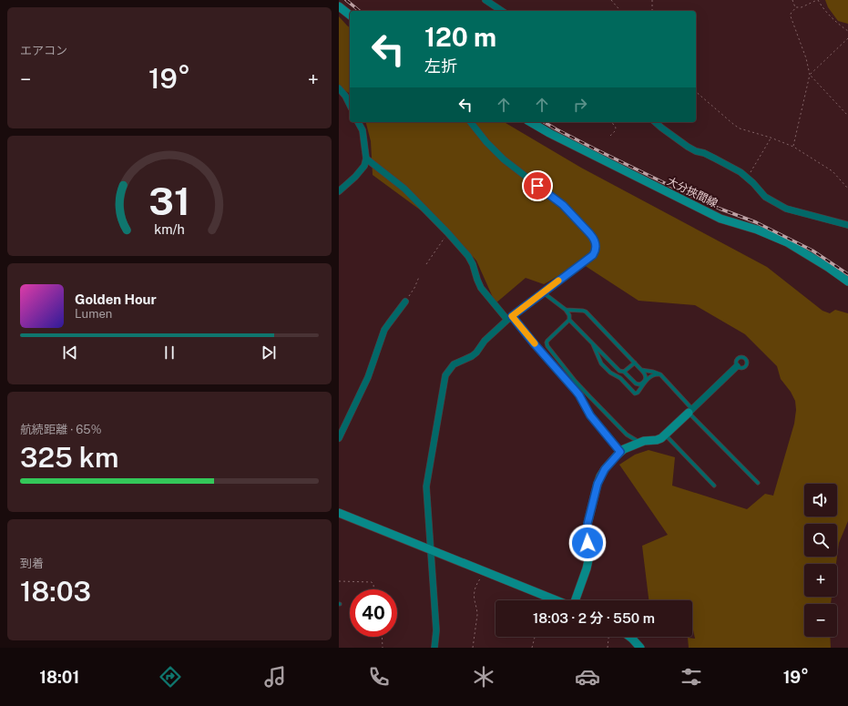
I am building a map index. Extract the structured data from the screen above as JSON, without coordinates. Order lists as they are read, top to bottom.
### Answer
{
  "streets": {
    "street": ["大分挾間線"]
  },
  "page": {
    "tile": [
      "エアコン",
      ["航続距離 · 65%", "325 km"],
      ["到着", "18:03"]
    ],
    "turn": ["120 m", "左折"],
    "heat": ["−", "19°", "+"],
    "song": ["Golden Hour", "Lumen"],
    "map_buttons": ["+", "−"],
    "limit": "40",
    "trip": "18:03 · 2 分 · 550 m",
    "tabs": ["18:01", "19°"],
    "gauge": ["31", "km/h"]
  }
}
